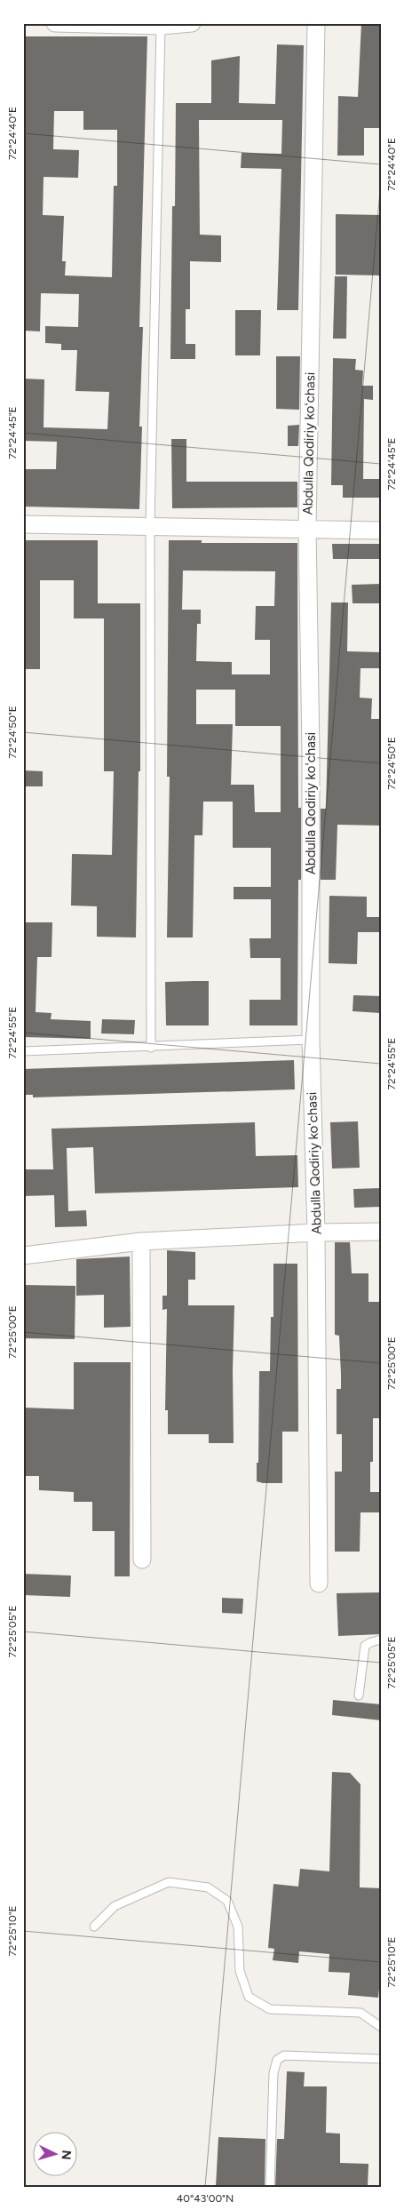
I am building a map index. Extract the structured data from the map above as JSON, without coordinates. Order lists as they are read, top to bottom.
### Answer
{
  "streets": {
    "street": ["Abdulla Qodiriy koʻchasi"]
  },
  "north": "right",
  "coordinates": [
    "72°24'40\"E",
    "72°24'45\"E",
    "72°24'50\"E",
    "72°24'55\"E",
    "72°25'00\"E",
    "72°25'05\"E",
    "72°25'10\"E",
    "40°43'00\"N"
  ]
}
